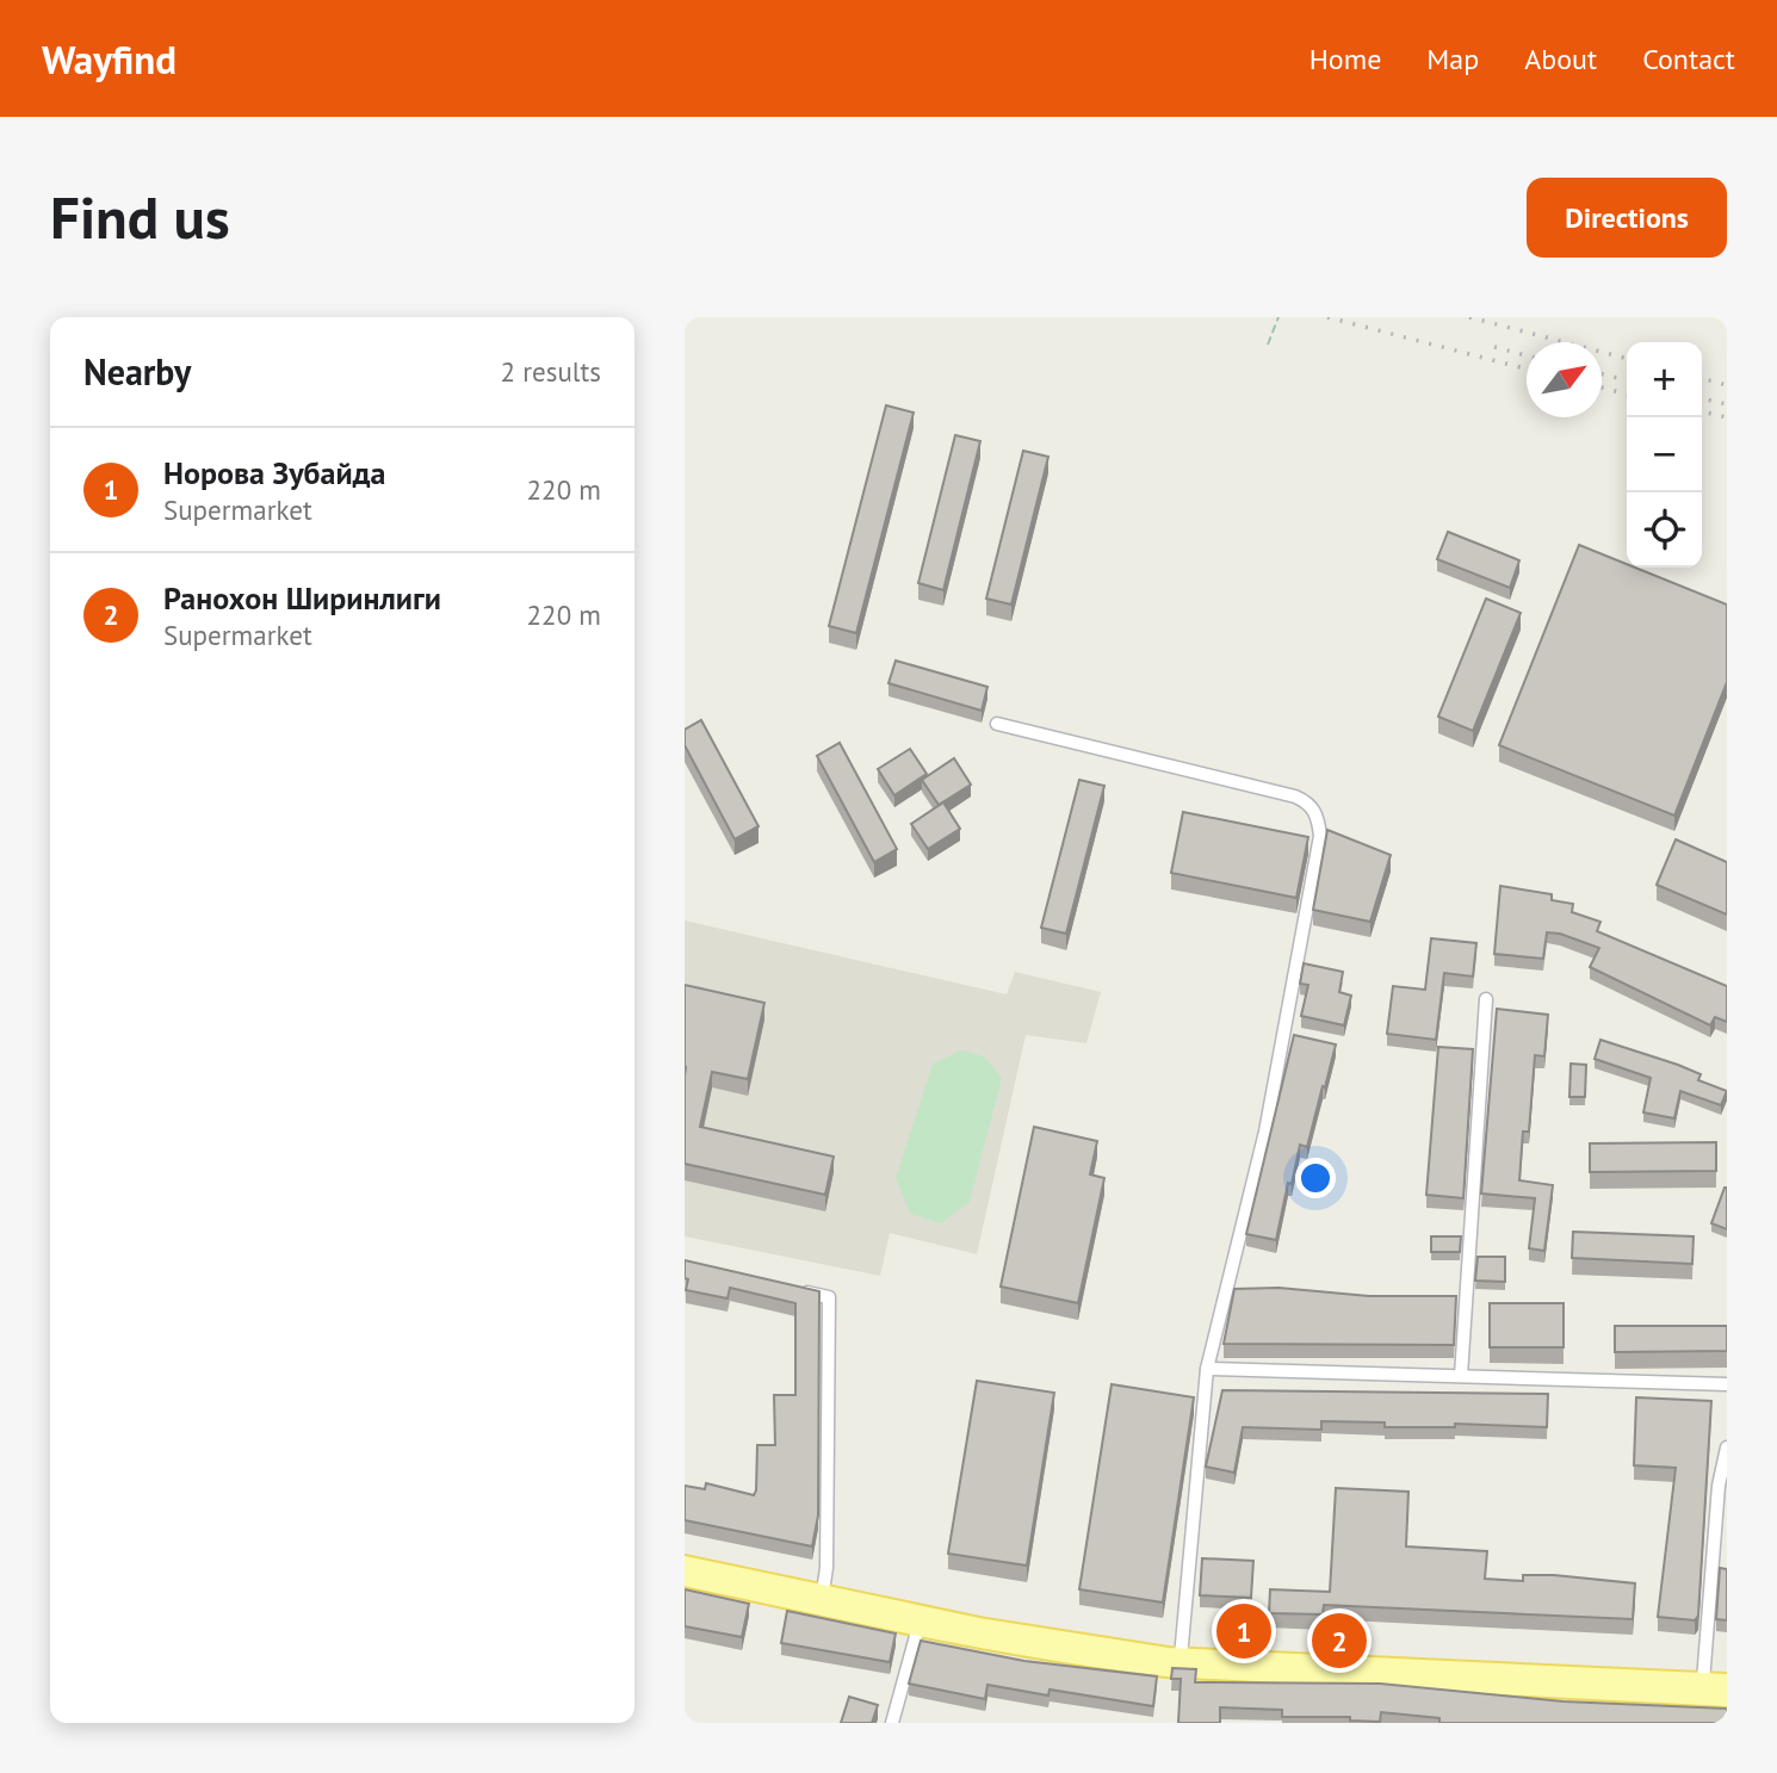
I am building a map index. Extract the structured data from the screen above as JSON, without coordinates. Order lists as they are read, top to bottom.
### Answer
{
  "north": "top right",
  "page": {
    "header": "Wayfind",
    "nav": [
      "Home",
      "Map",
      "About",
      "Contact"
    ],
    "buttons": "Directions",
    "title": "Find us",
    "heading": ["Nearby", "2 results"],
    "map_buttons": ["+", "−"],
    "list": [
      {
        "mark": "1",
        "name": "Норова Зубайда",
        "note": "Supermarket",
        "value": "220 m"
      },
      {
        "mark": "2",
        "name": "Ранохон Ширинлиги",
        "note": "Supermarket",
        "value": "220 m"
      }
    ],
    "pins": ["1", "2"]
  }
}
